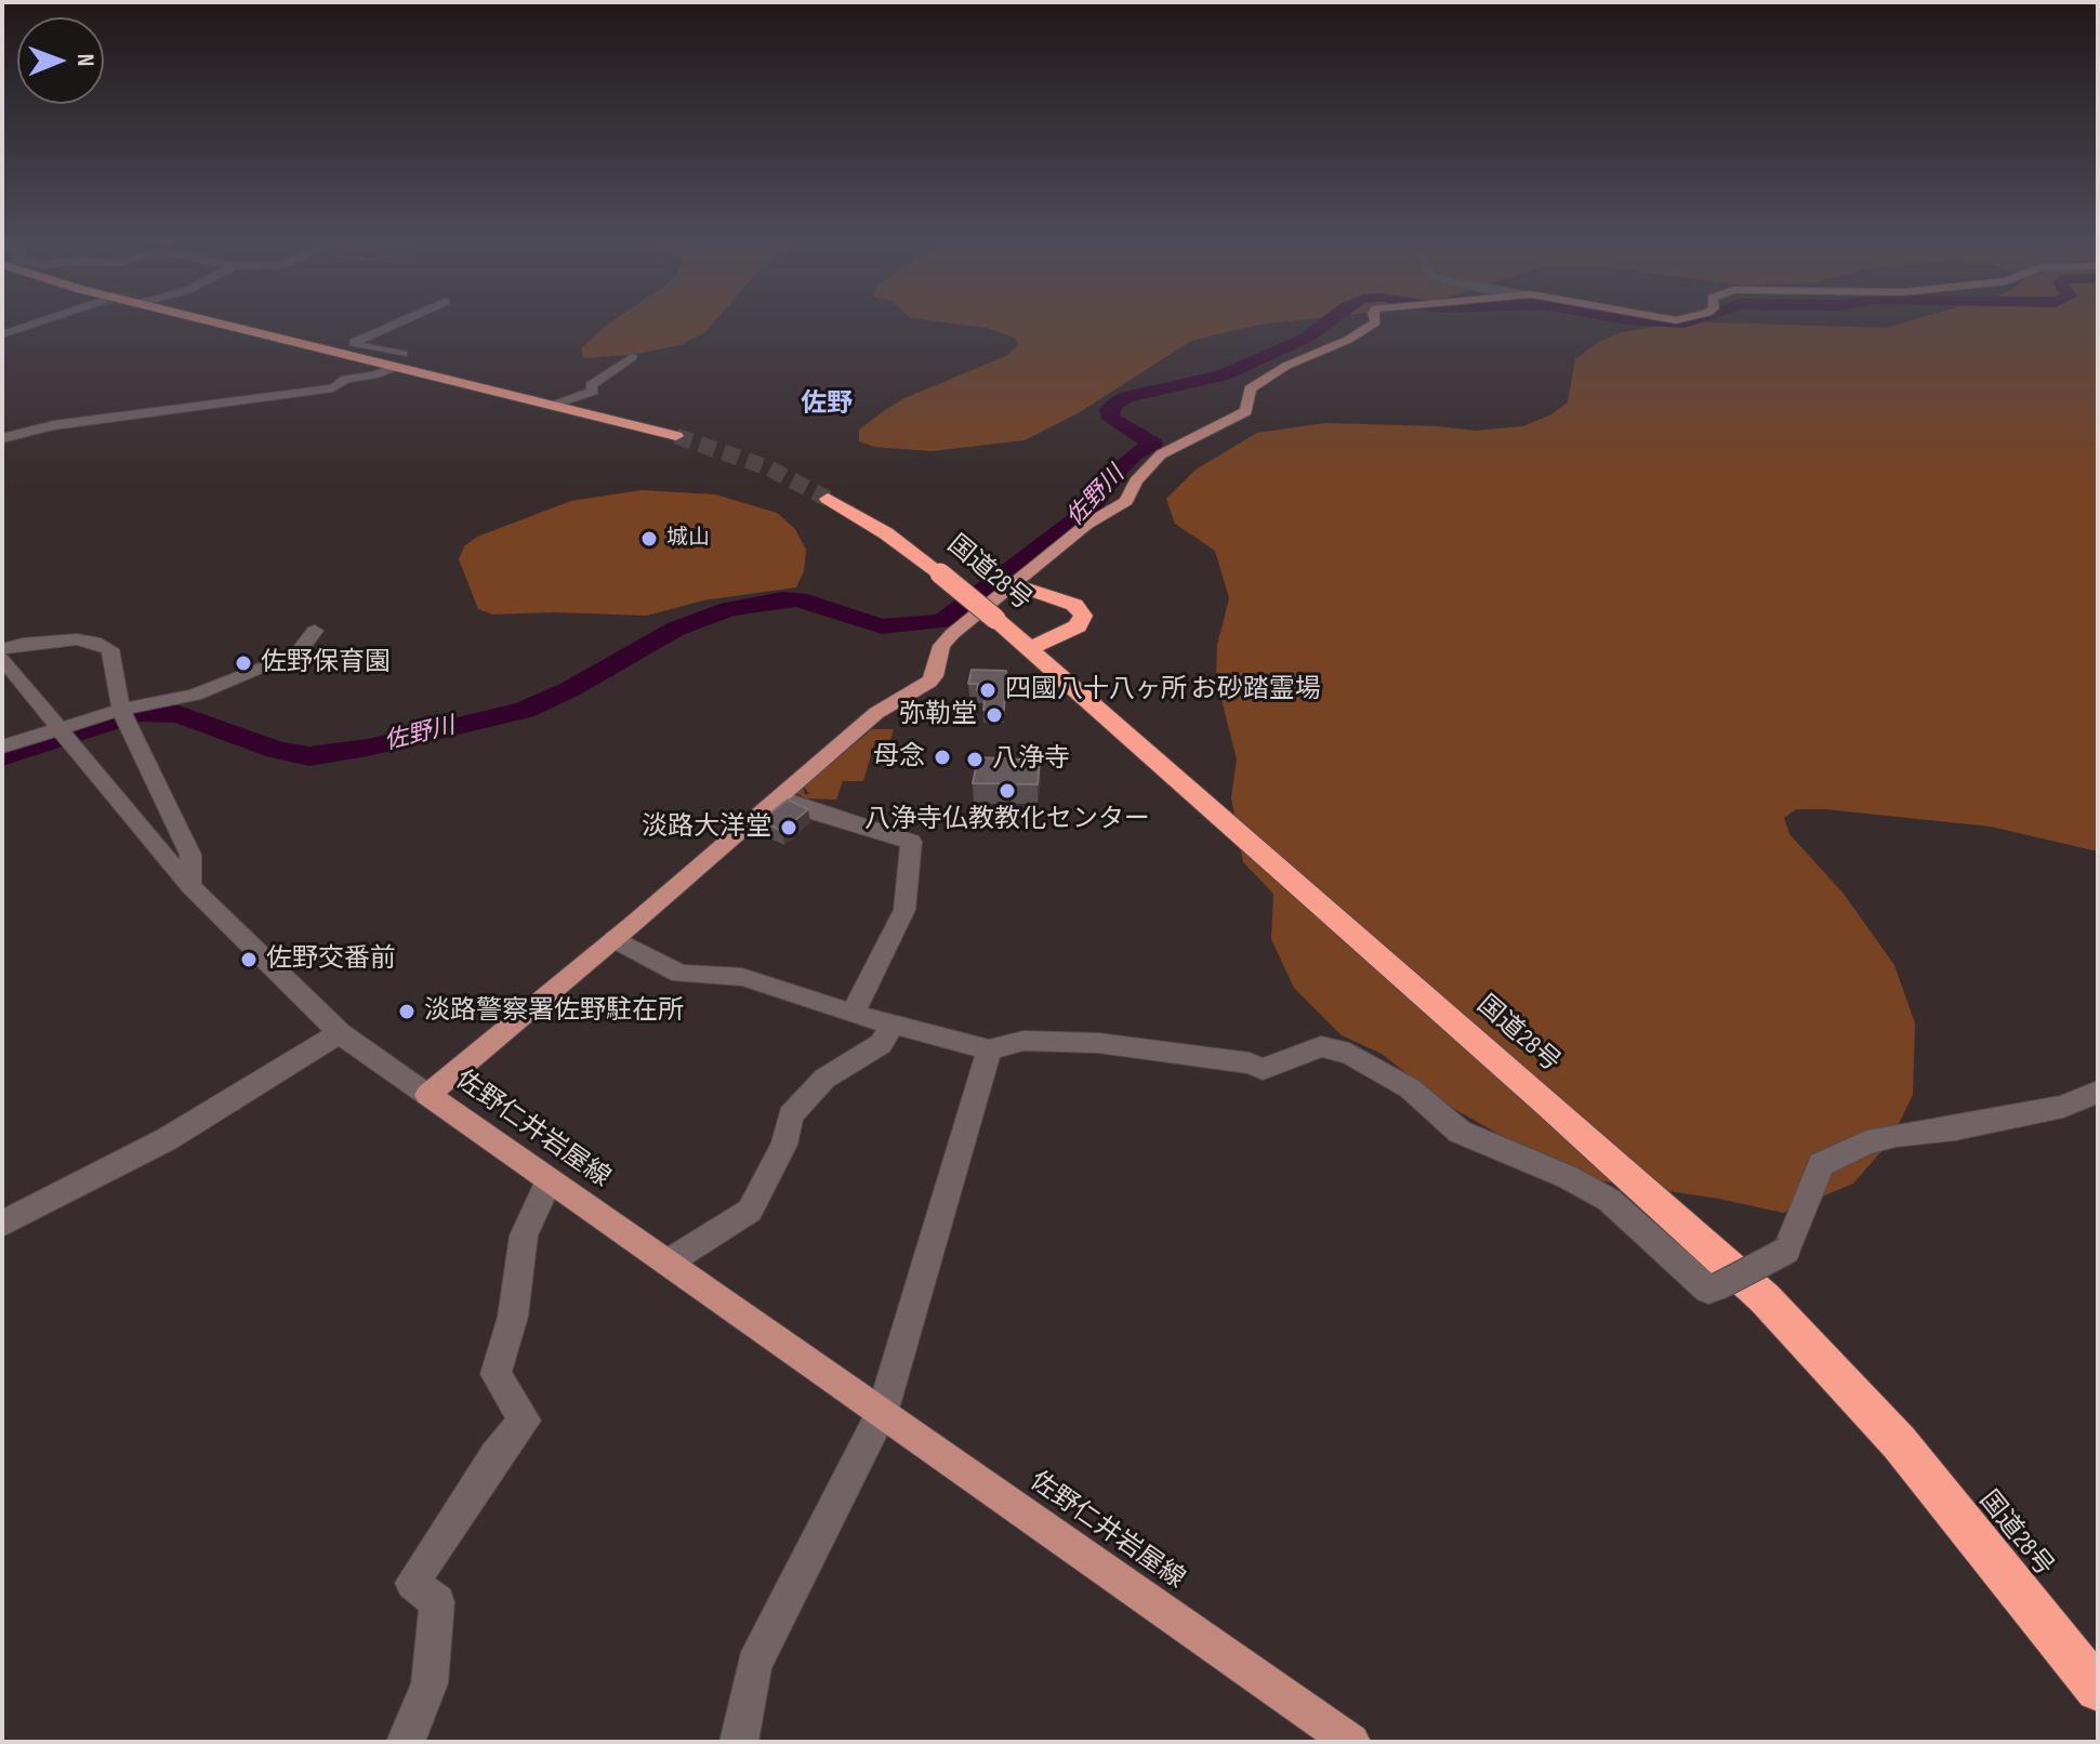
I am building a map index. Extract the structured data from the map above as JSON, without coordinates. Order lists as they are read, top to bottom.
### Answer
{
  "streets": {
    "highway": ["国道28号"],
    "main road": ["佐野仁井岩屋線"]
  },
  "districts": ["佐野"],
  "water": ["佐野川"],
  "places": [
    "城山",
    "佐野保育園",
    "四國八十八ヶ所 お砂踏霊場",
    "弥勒堂",
    "母念",
    "八浄寺",
    "八浄寺仏教教化センター",
    "淡路大洋堂",
    "佐野交番前",
    "淡路警察署佐野駐在所"
  ],
  "north": "right"
}
